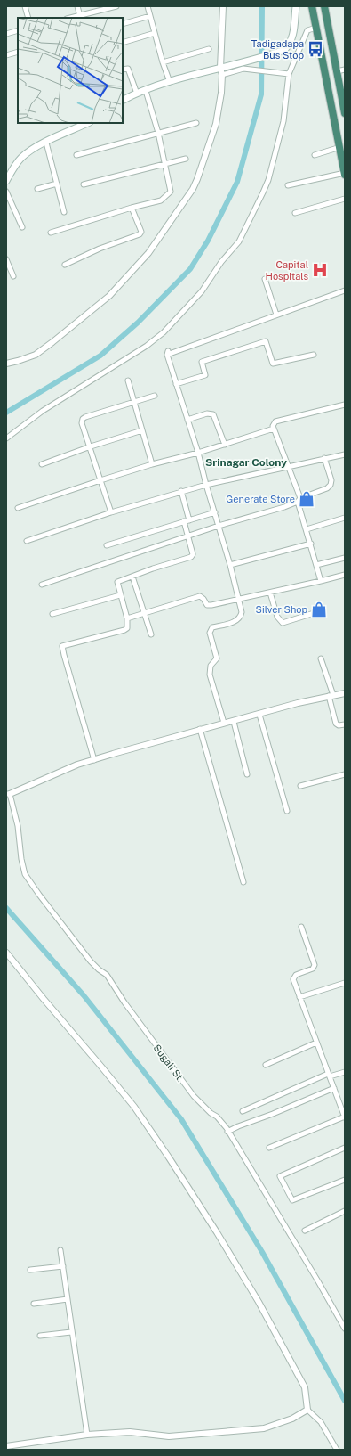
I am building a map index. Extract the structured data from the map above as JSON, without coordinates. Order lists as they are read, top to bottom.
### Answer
{
  "streets": {
    "street": ["Sugali St."]
  },
  "districts": ["Srinagar Colony"],
  "places": {
    "bus stop": ["Tadigadapa Bus Stop"],
    "hospital": ["Capital Hospitals"],
    "shop": ["Generate Store", "Silver Shop"]
  }
}
